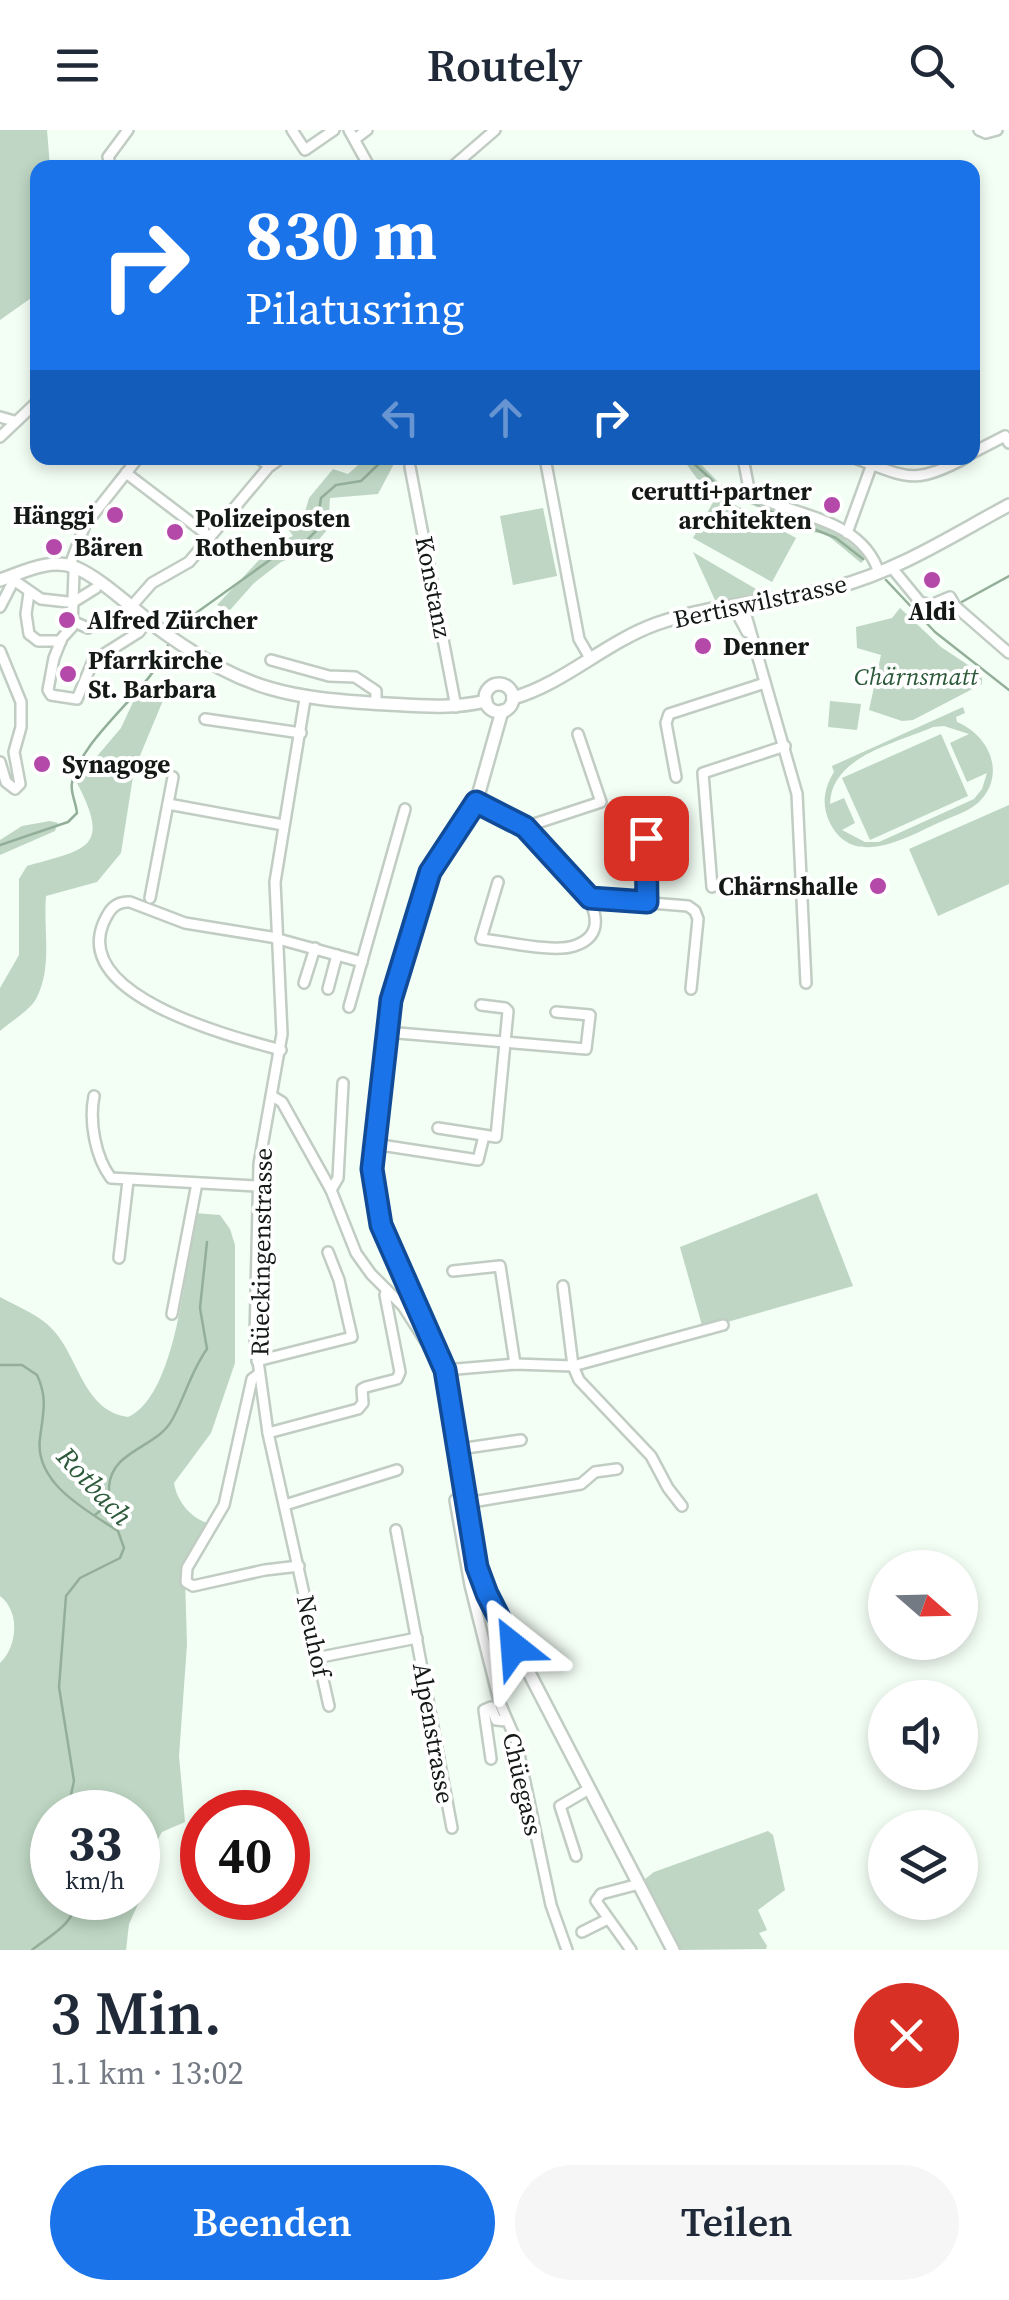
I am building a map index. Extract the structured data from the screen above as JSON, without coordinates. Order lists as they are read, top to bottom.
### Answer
{
  "streets": {
    "street": [
      "Konstanz",
      "Bertiswilstrasse",
      "Rüeckingenstrasse",
      "Neuhof",
      "Alpenstrasse",
      "Chüegass"
    ]
  },
  "crossings": [
    ["Konstanz", "Bertiswilstrasse"],
    ["Bertiswilstrasse", "Rüeckingenstrasse"],
    ["Rüeckingenstrasse", "Neuhof"],
    ["Neuhof", "Alpenstrasse"]
  ],
  "water": ["Rotbach"],
  "parks": ["Chärnsmatt"],
  "places": [
    "cerutti+partner architekten",
    "Hänggi",
    "Polizeiposten Rothenburg",
    "Bären",
    "Aldi",
    "Alfred Zürcher",
    "Denner",
    "Pfarrkirche St. Barbara",
    "Synagoge",
    "Chärnshalle"
  ],
  "north": "right",
  "page": {
    "header": "Routely",
    "turn": ["830 m", "Pilatusring"],
    "speed": "33 km/h",
    "limit": "40",
    "heading": ["3 Min.", "1.1 km · 13:02"],
    "buttons": ["Beenden", "Teilen"]
  }
}
